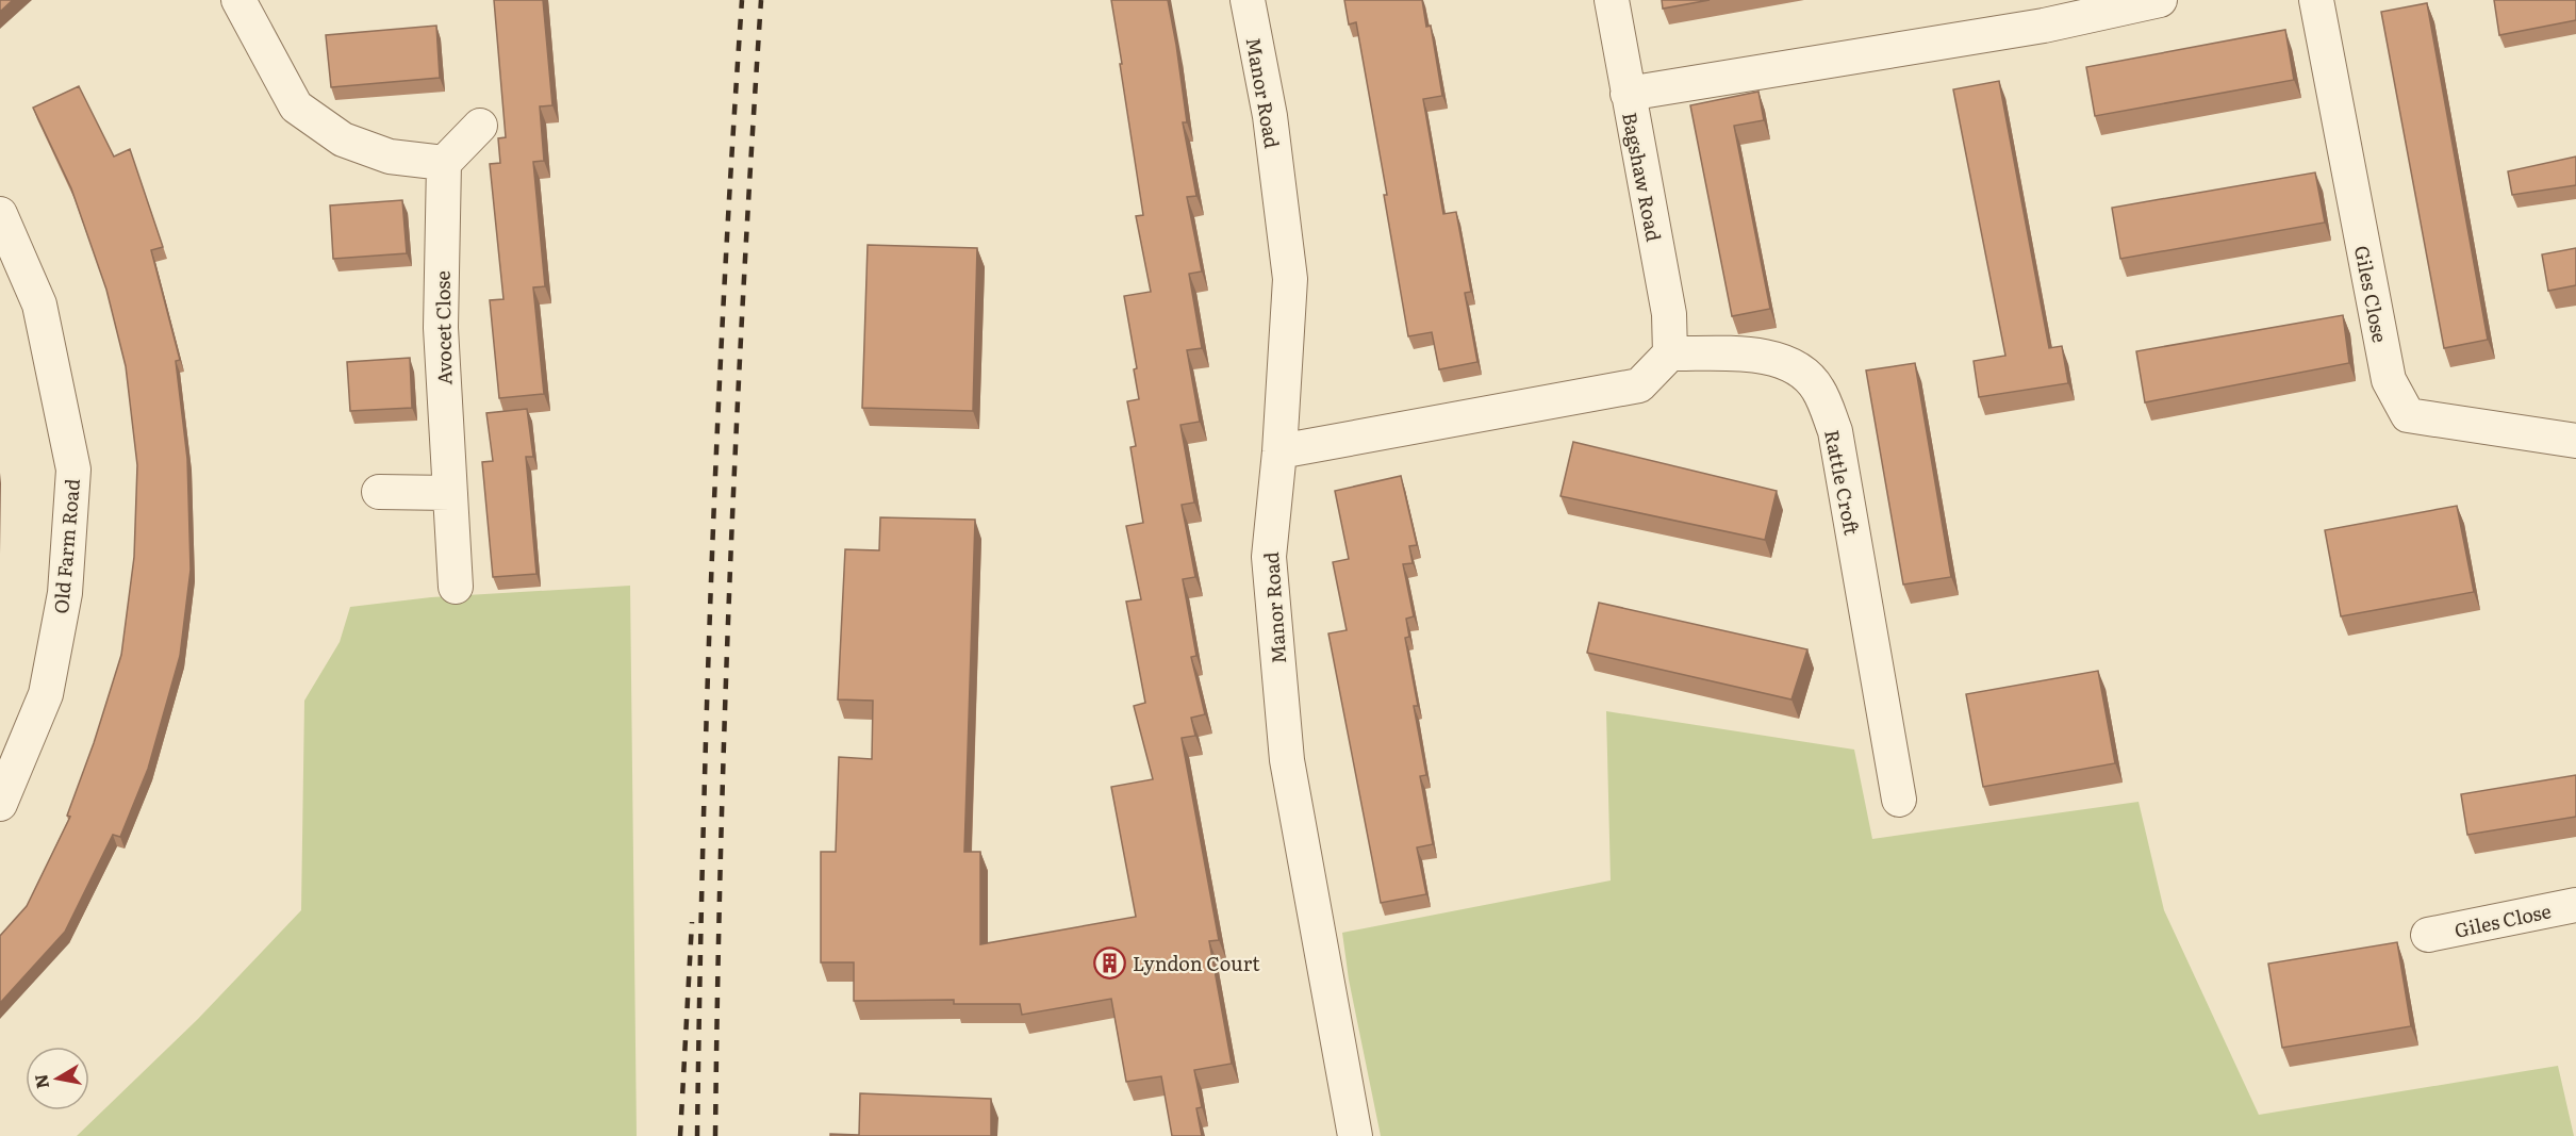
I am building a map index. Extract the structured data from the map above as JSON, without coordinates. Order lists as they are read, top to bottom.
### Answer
{
  "streets": {
    "street": [
      "Manor Road",
      "Bagshaw Road",
      "Giles Close",
      "Avocet Close",
      "Rattle Croft",
      "Old Farm Road"
    ]
  },
  "crossings": [
    ["Bagshaw Road", "Rattle Croft"]
  ],
  "places": {
    "building": ["Lyndon Court"]
  },
  "north": "left"
}
